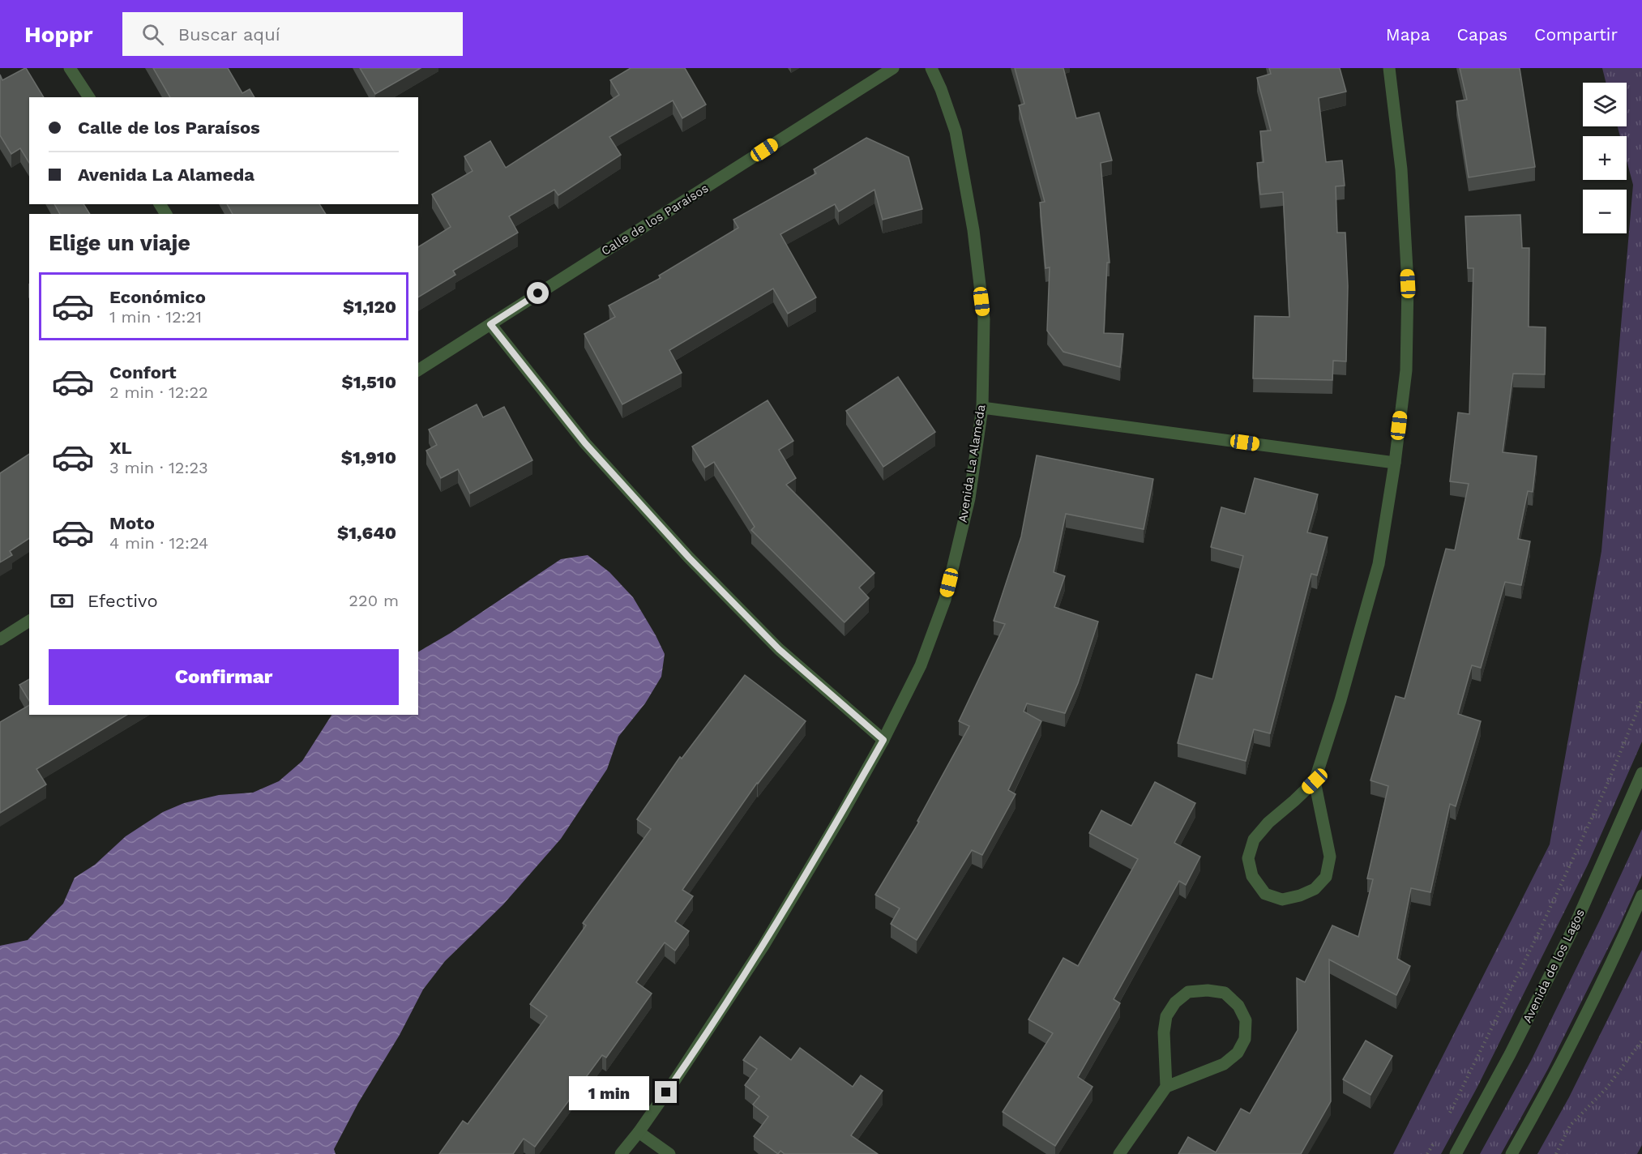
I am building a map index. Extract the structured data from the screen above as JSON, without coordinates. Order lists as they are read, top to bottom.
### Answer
{
  "streets": {
    "street": ["Calle de los Paraísos", "Avenida La Alameda", "Avenida de los Lagos"]
  },
  "page": {
    "header": "Hoppr",
    "search": "Buscar aquí",
    "nav": ["Mapa", "Capas", "Compartir"],
    "map_buttons": ["+", "−"],
    "banner": ["Calle de los Paraísos", "Avenida La Alameda"],
    "heading": "Elige un viaje",
    "list": [
      {
        "name": "Económico",
        "note": "1 min · 12:21",
        "value": "$1,120"
      },
      {
        "name": "Confort",
        "note": "2 min · 12:22",
        "value": "$1,510"
      },
      {
        "name": "XL",
        "note": "3 min · 12:23",
        "value": "$1,910"
      },
      {
        "name": "Moto",
        "note": "4 min · 12:24",
        "value": "$1,640"
      }
    ],
    "pay": ["Efectivo", "220 m"],
    "buttons": "Confirmar",
    "bubble": "1 min"
  }
}
